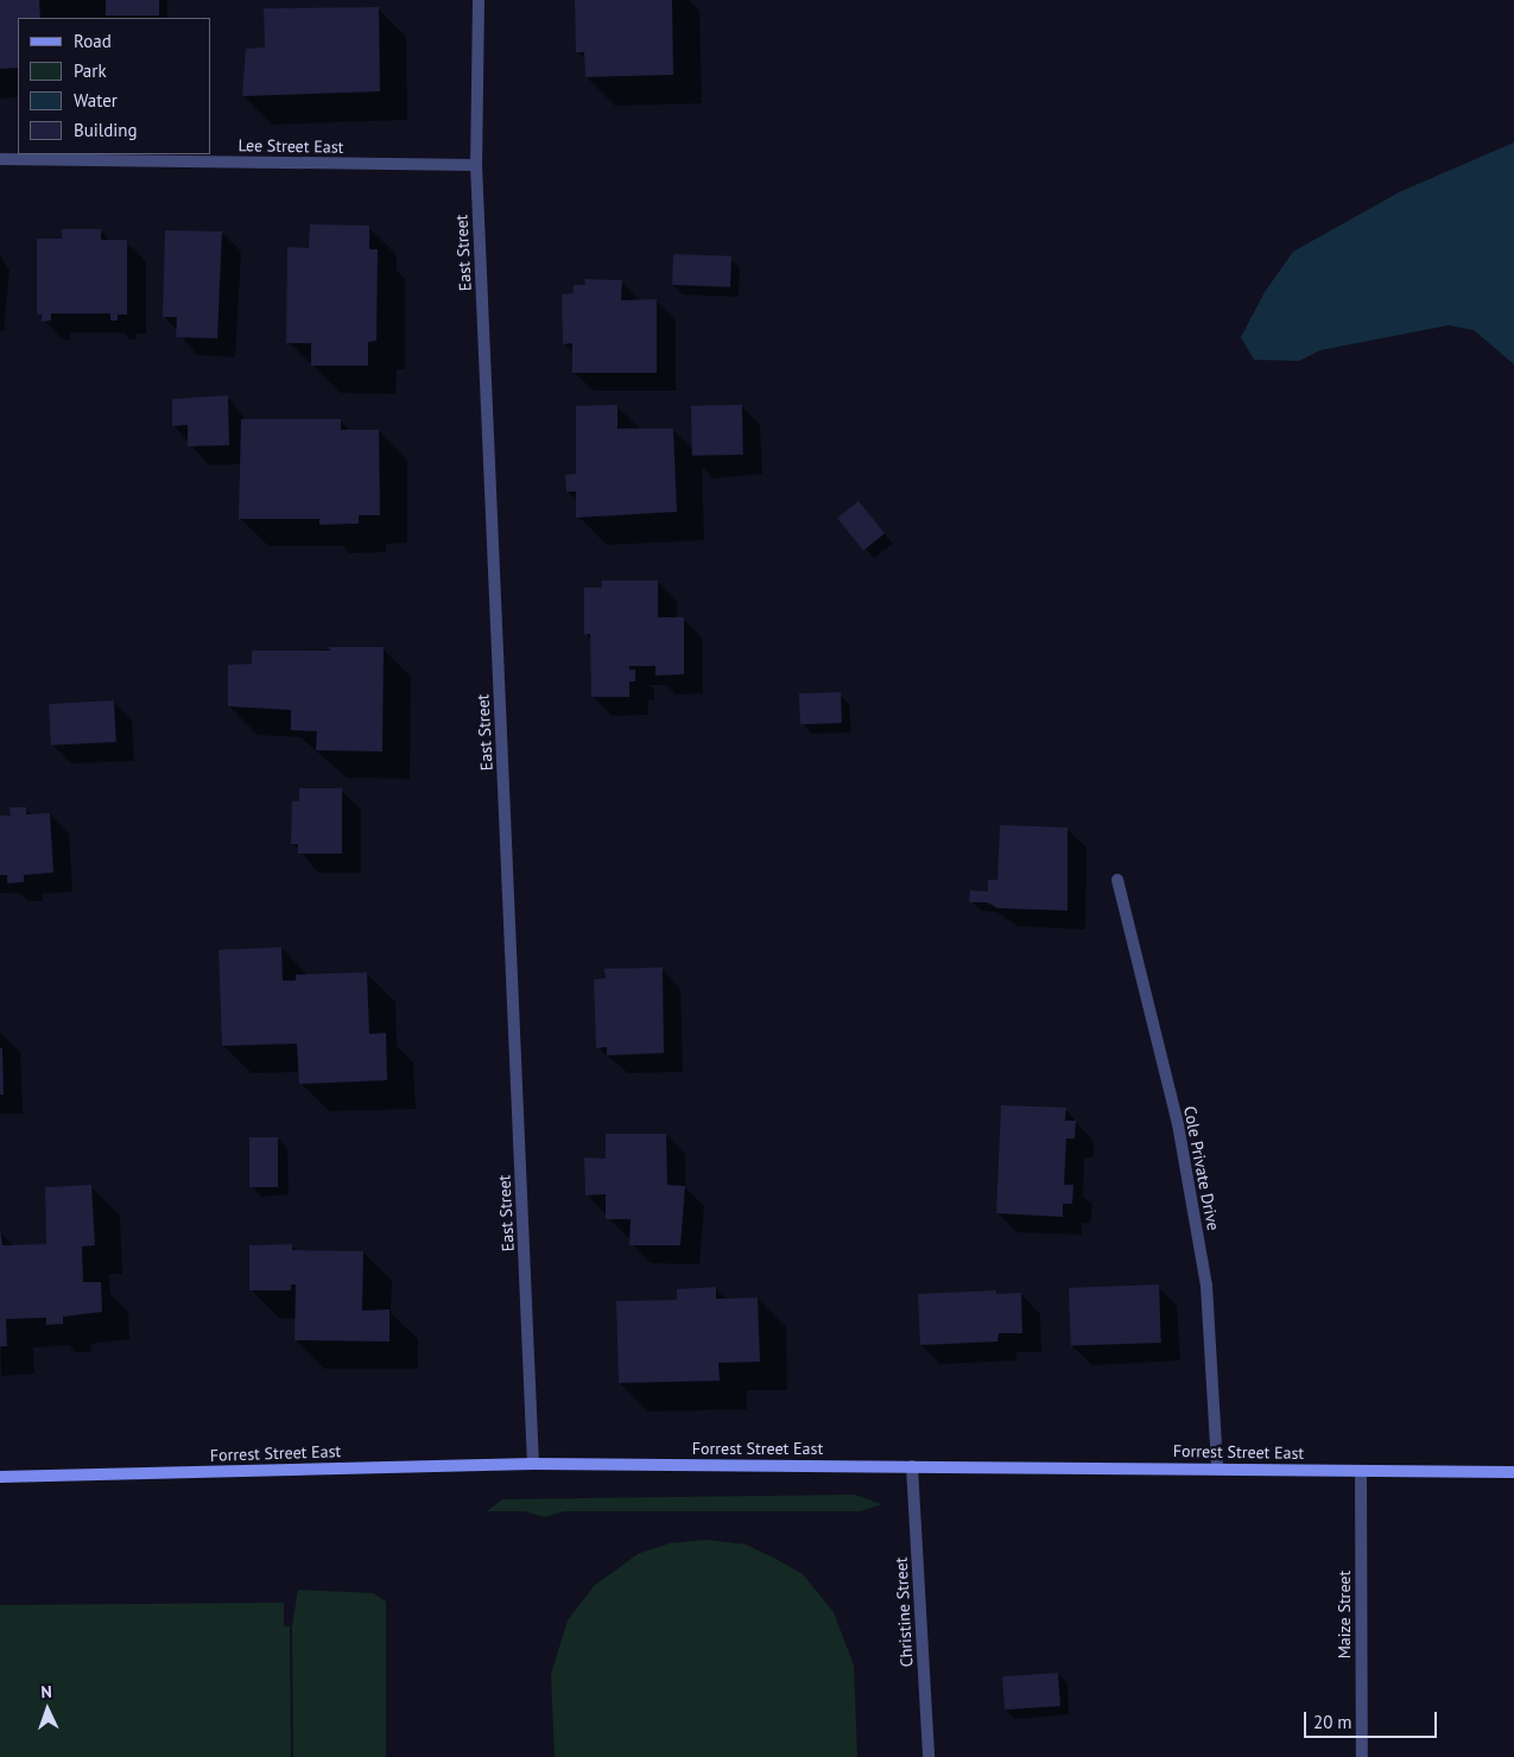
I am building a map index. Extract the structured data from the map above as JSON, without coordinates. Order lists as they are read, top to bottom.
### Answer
{
  "streets": {
    "main road": ["Forrest Street East"],
    "street": [
      "Lee Street East",
      "East Street",
      "Cole Private Drive",
      "Christine Street",
      "Maize Street"
    ]
  },
  "crossings": [
    ["Lee Street East", "East Street"],
    ["East Street", "Forrest Street East"],
    ["Cole Private Drive", "Forrest Street East"],
    ["Forrest Street East", "Christine Street"],
    ["Forrest Street East", "Maize Street"]
  ],
  "legend": [
    "Road",
    "Park",
    "Water",
    "Building"
  ],
  "scale_bar": "20 m",
  "north": "top"
}
